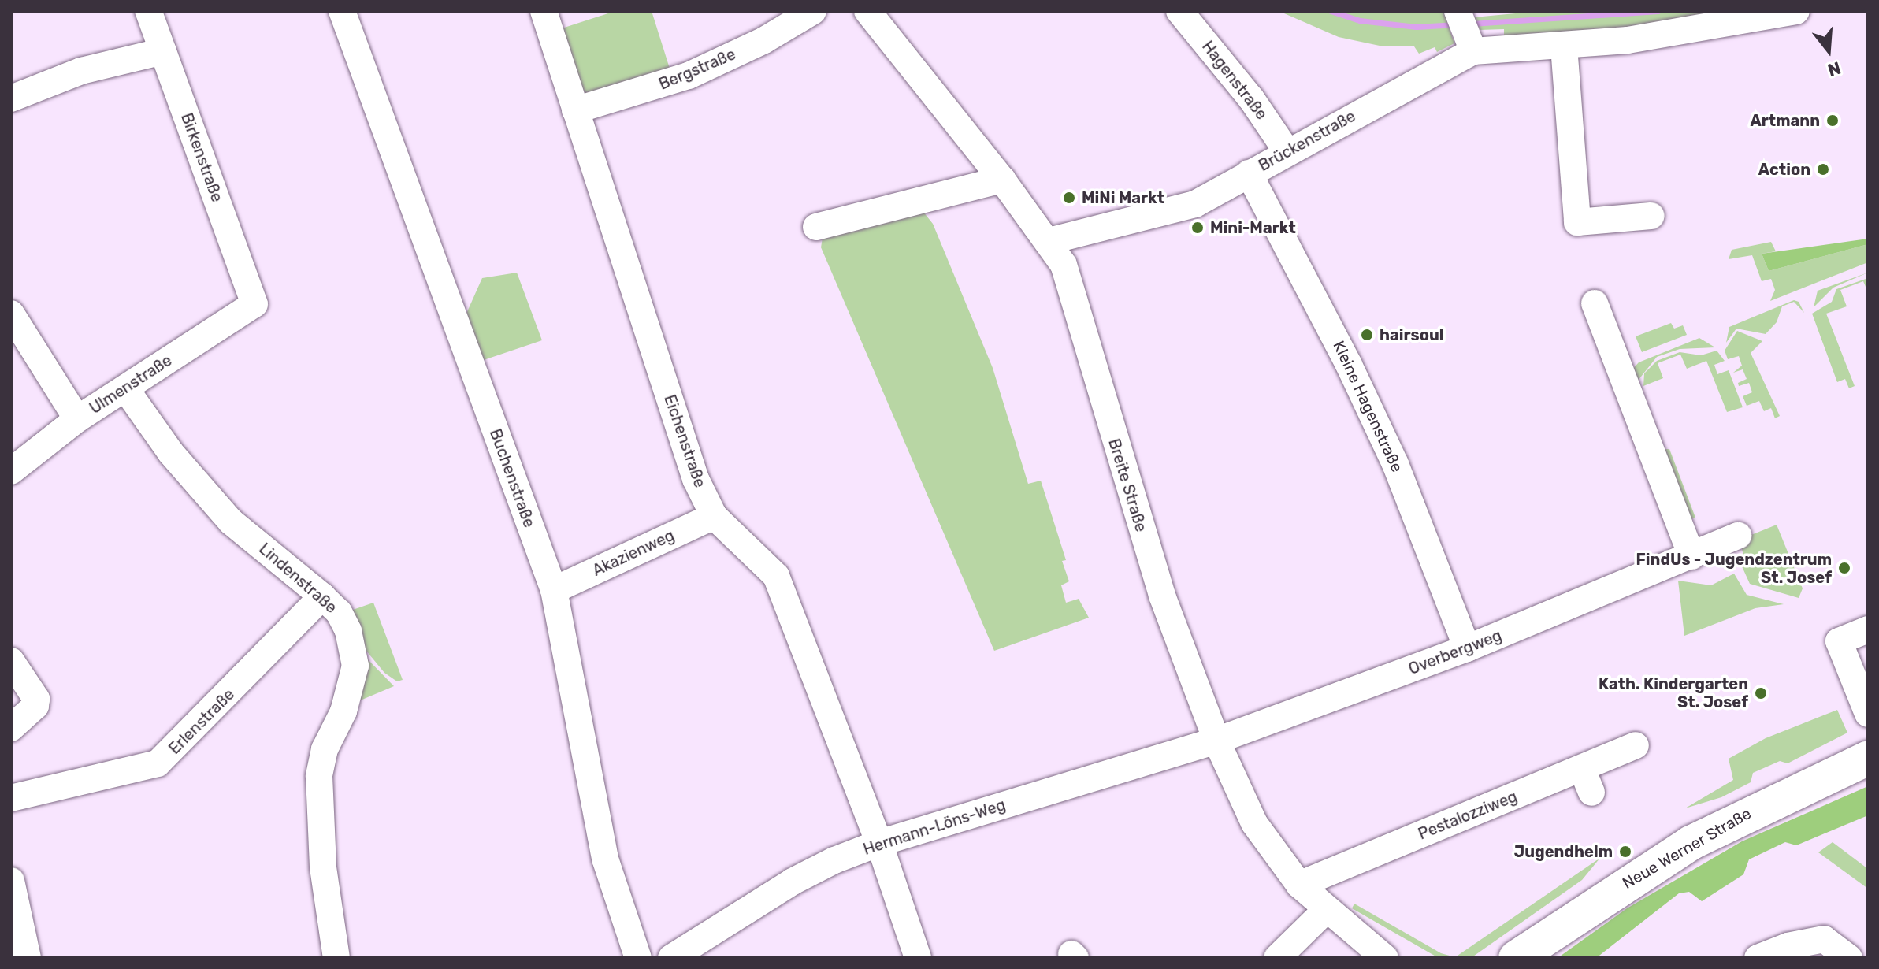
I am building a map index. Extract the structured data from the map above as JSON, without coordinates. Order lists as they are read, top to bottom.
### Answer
{
  "streets": {
    "main road": ["Neue Werner Straße"],
    "street": [
      "Bergstraße",
      "Hagenstraße",
      "Brückenstraße",
      "Birkenstraße",
      "Ulmenstraße",
      "Kleine Hagenstraße",
      "Eichenstraße",
      "Buchenstraße",
      "Breite Straße",
      "Akazienweg",
      "Lindenstraße",
      "Overbergweg",
      "Erlenstraße",
      "Pestalozziweg",
      "Hermann-Löns-Weg"
    ]
  },
  "crossings": [
    ["Bergstraße", "Eichenstraße"],
    ["Hagenstraße", "Brückenstraße"],
    ["Brückenstraße", "Kleine Hagenstraße"],
    ["Brückenstraße", "Breite Straße"],
    ["Birkenstraße", "Ulmenstraße"],
    ["Ulmenstraße", "Lindenstraße"],
    ["Kleine Hagenstraße", "Overbergweg"],
    ["Eichenstraße", "Akazienweg"],
    ["Eichenstraße", "Hermann-Löns-Weg"],
    ["Buchenstraße", "Akazienweg"],
    ["Breite Straße", "Overbergweg"],
    ["Breite Straße", "Pestalozziweg"],
    ["Breite Straße", "Hermann-Löns-Weg"],
    ["Lindenstraße", "Erlenstraße"],
    ["Overbergweg", "Hermann-Löns-Weg"]
  ],
  "places": [
    "Artmann",
    "Action",
    "MiNi Markt",
    "Mini-Markt",
    "hairsoul",
    "FindUs - Jugendzentrum St. Josef",
    "Kath. Kindergarten St. Josef",
    "Jugendheim"
  ],
  "north": "bottom"
}
